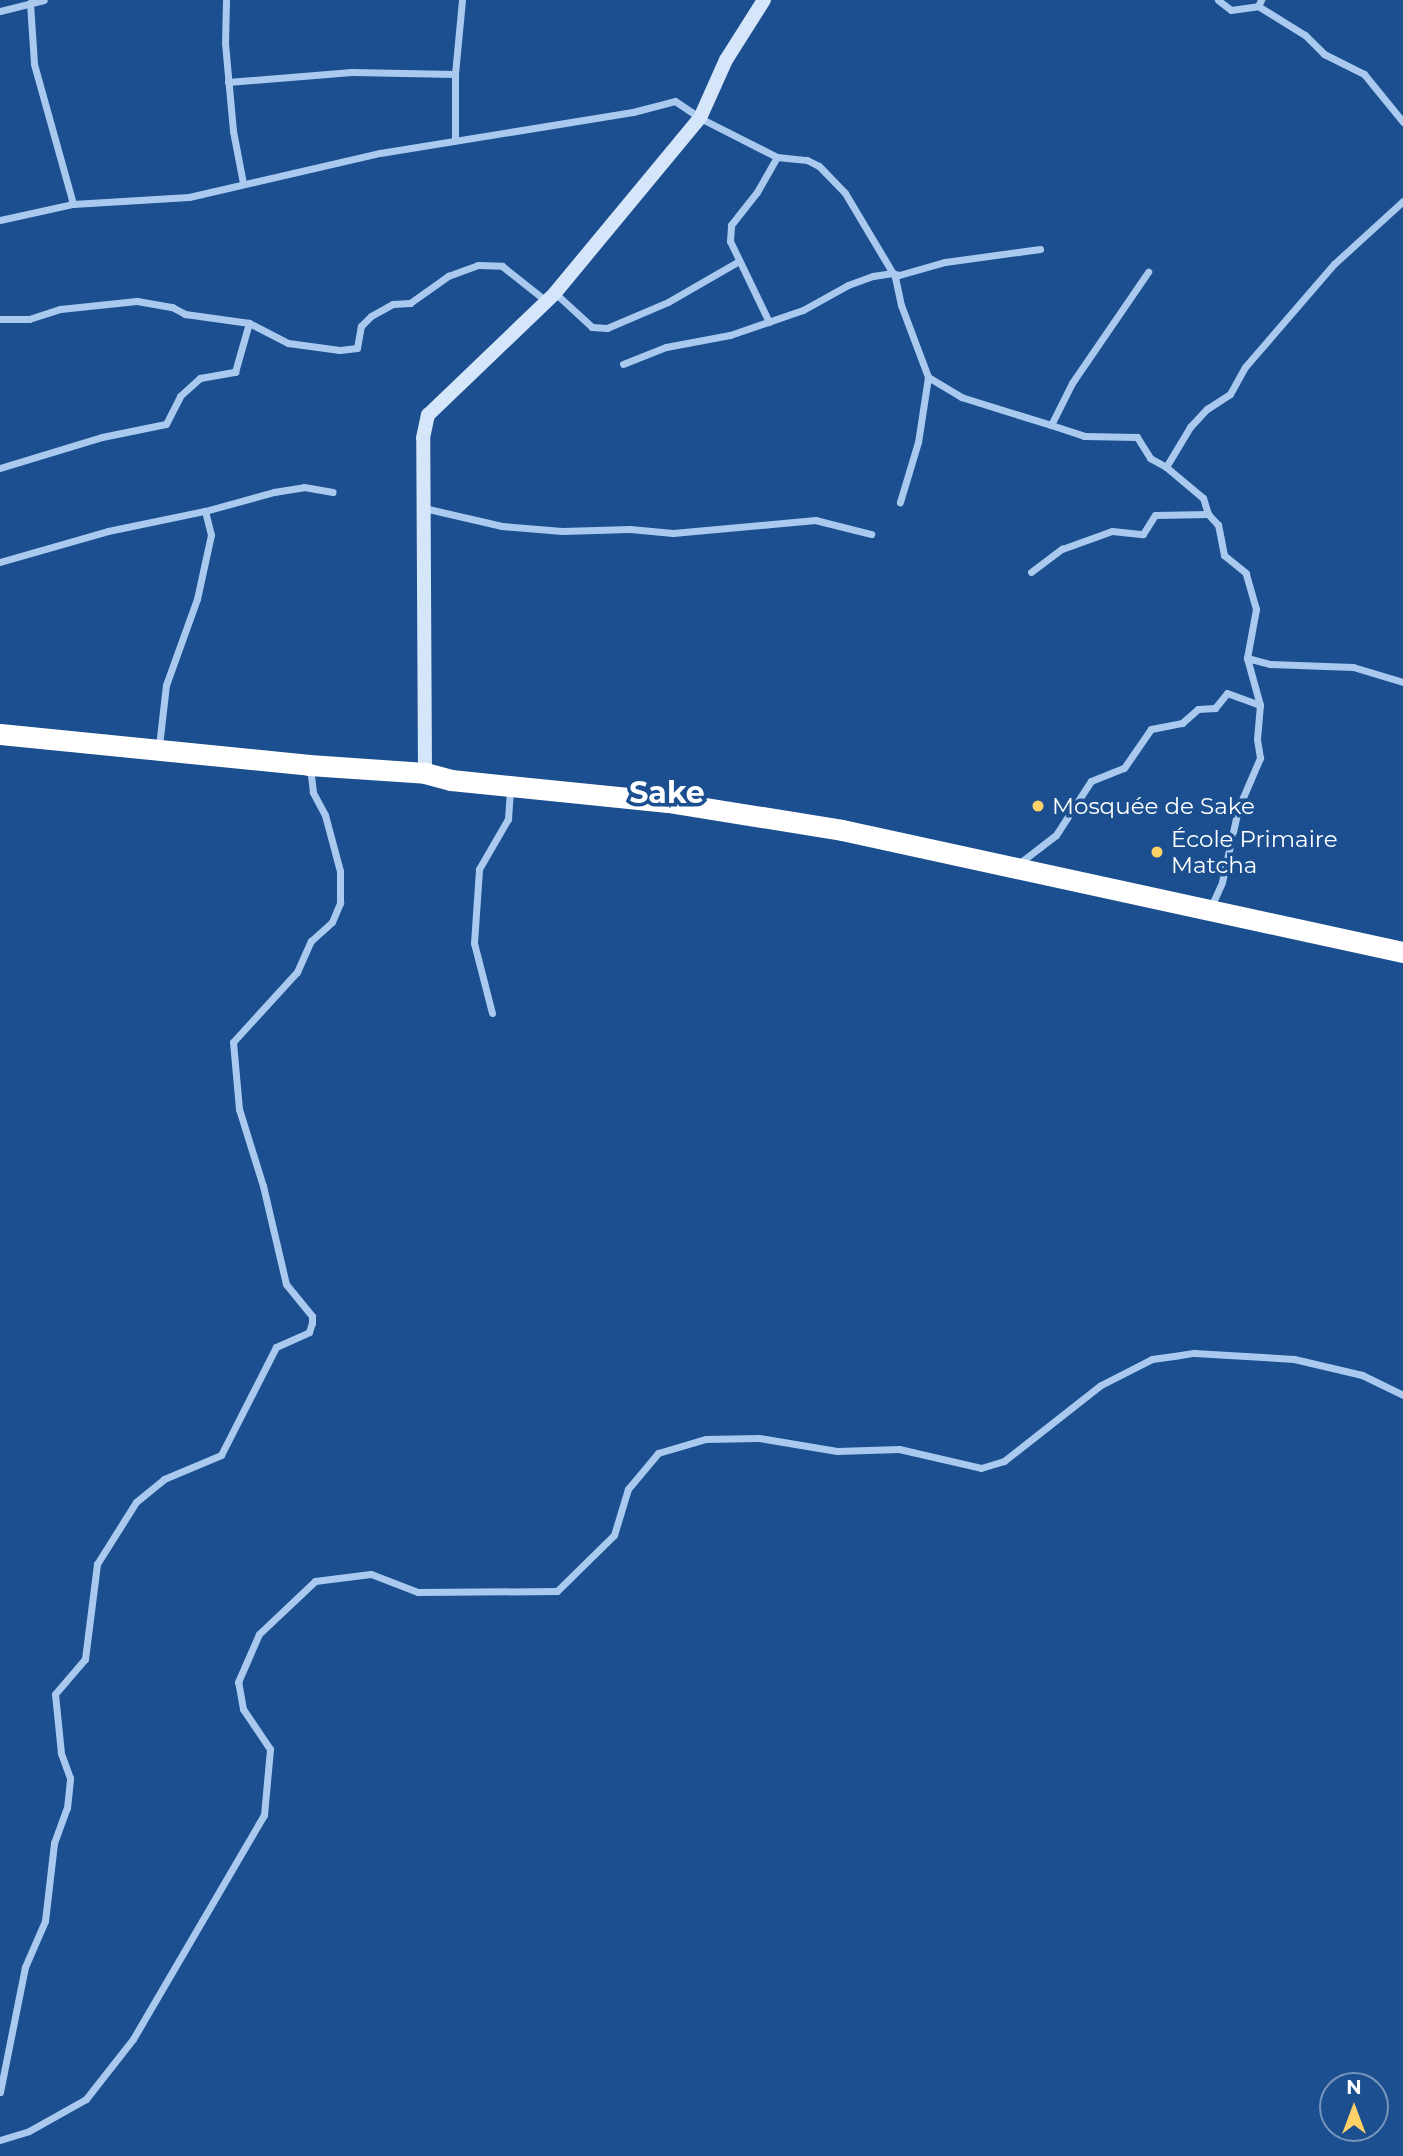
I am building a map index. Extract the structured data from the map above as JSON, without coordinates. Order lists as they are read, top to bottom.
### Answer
{
  "districts": ["Sake"],
  "places": ["Mosquée de Sake", "École Primaire Matcha"],
  "north": "top"
}
